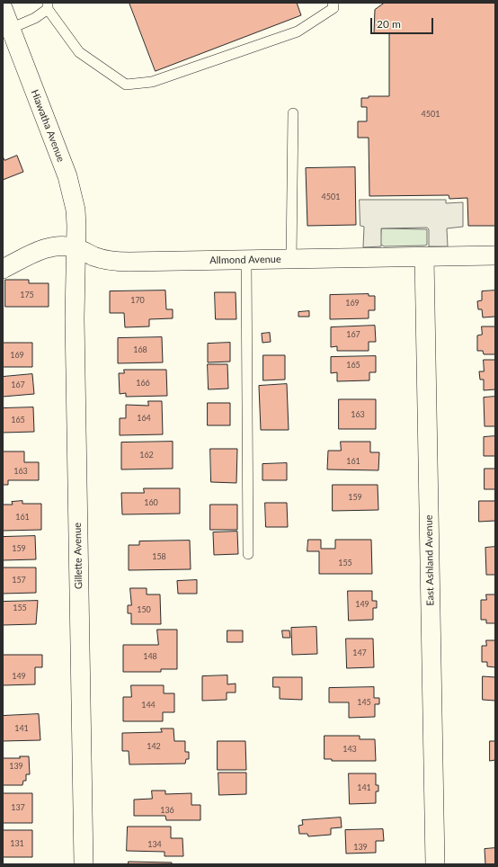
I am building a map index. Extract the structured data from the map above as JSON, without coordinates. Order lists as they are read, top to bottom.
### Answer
{
  "streets": {
    "street": [
      "Hiawatha Avenue",
      "Allmond Avenue",
      "Gillette Avenue",
      "East Ashland Avenue"
    ]
  },
  "crossings": [
    ["Hiawatha Avenue", "Allmond Avenue"],
    ["Hiawatha Avenue", "Gillette Avenue"],
    ["Allmond Avenue", "Gillette Avenue"],
    ["Allmond Avenue", "East Ashland Avenue"]
  ],
  "house_numbers": [
    "4501",
    "4501",
    "175",
    "170",
    "169",
    "167",
    "168",
    "169",
    "165",
    "166",
    "167",
    "163",
    "164",
    "165",
    "162",
    "161",
    "163",
    "159",
    "160",
    "161",
    "159",
    "158",
    "155",
    "157",
    "149",
    "155",
    "150",
    "147",
    "148",
    "149",
    "145",
    "144",
    "141",
    "142",
    "143",
    "139",
    "141",
    "137",
    "136",
    "131",
    "134",
    "139"
  ],
  "scale_bar": "20 m"
}
